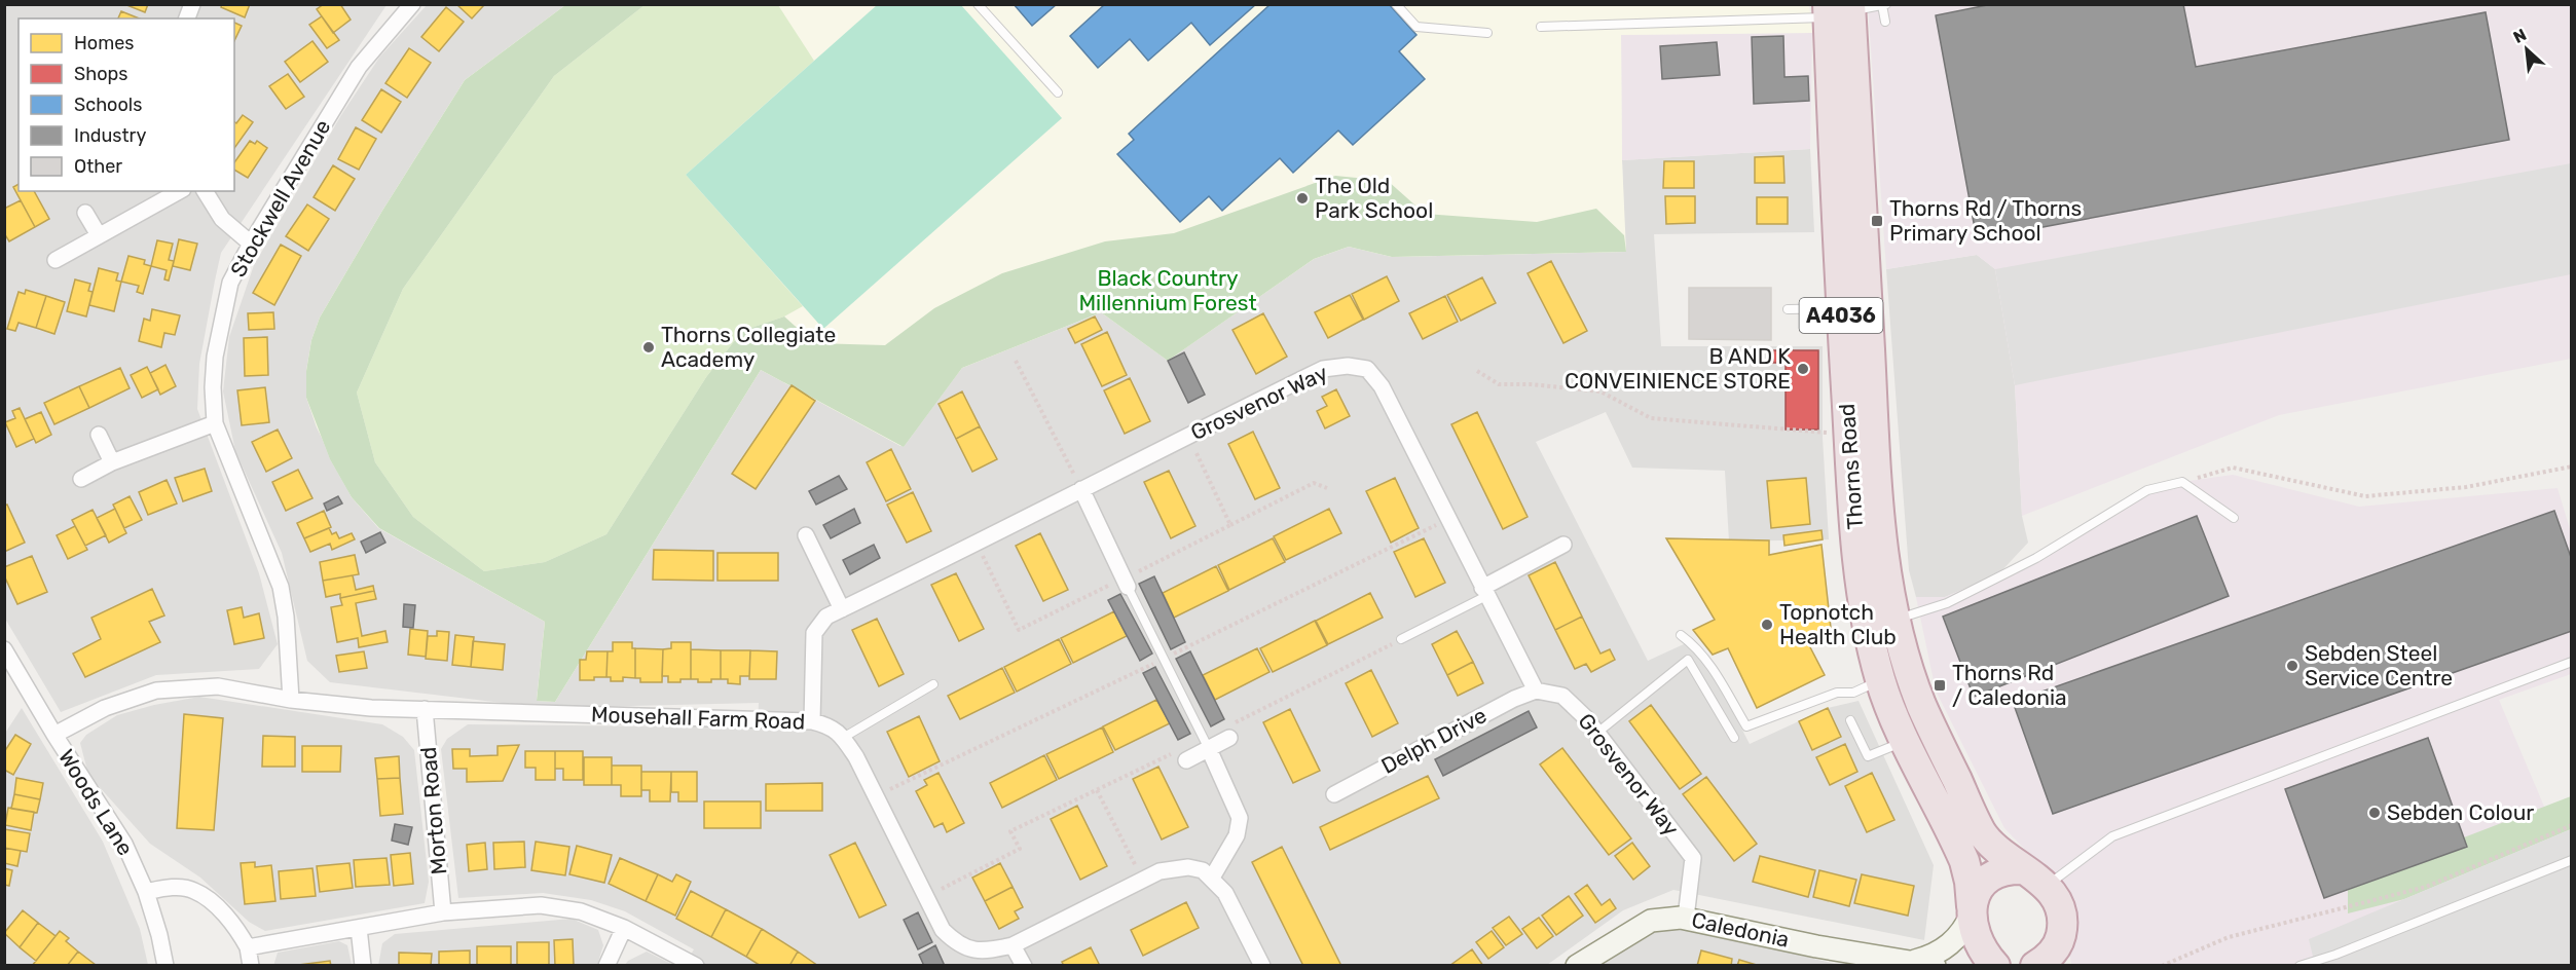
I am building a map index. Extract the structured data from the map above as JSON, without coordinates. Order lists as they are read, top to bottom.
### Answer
{
  "streets": {
    "highway": ["A4036", "Thorns Road"],
    "street": [
      "Stockwell Avenue",
      "Grosvenor Way",
      "Mousehall Farm Road",
      "Delph Drive",
      "Woods Lane",
      "Morton Road",
      "Caledonia"
    ]
  },
  "crossings": [
    ["Stockwell Avenue", "Mousehall Farm Road"],
    ["A4036", "Thorns Road"],
    ["A4036", "Caledonia"],
    ["Grosvenor Way", "Mousehall Farm Road"],
    ["Grosvenor Way", "Delph Drive"],
    ["Grosvenor Way", "Caledonia"],
    ["Thorns Road", "Caledonia"],
    ["Mousehall Farm Road", "Woods Lane"],
    ["Mousehall Farm Road", "Morton Road"]
  ],
  "parks": ["Black Country Millennium Forest"],
  "places": {
    "other": [
      "The Old Park School",
      "Thorns Collegiate Academy",
      "B AND K CONVEINIENCE STORE",
      "Topnotch Health Club",
      "Sebden Steel Service Centre",
      "Sebden Colour"
    ],
    "transit": ["Thorns Rd / Thorns Primary School", "Thorns Rd / Caledonia"]
  },
  "legend": [
    "Homes",
    "Shops",
    "Schools",
    "Industry",
    "Other"
  ],
  "north": "top left"
}
